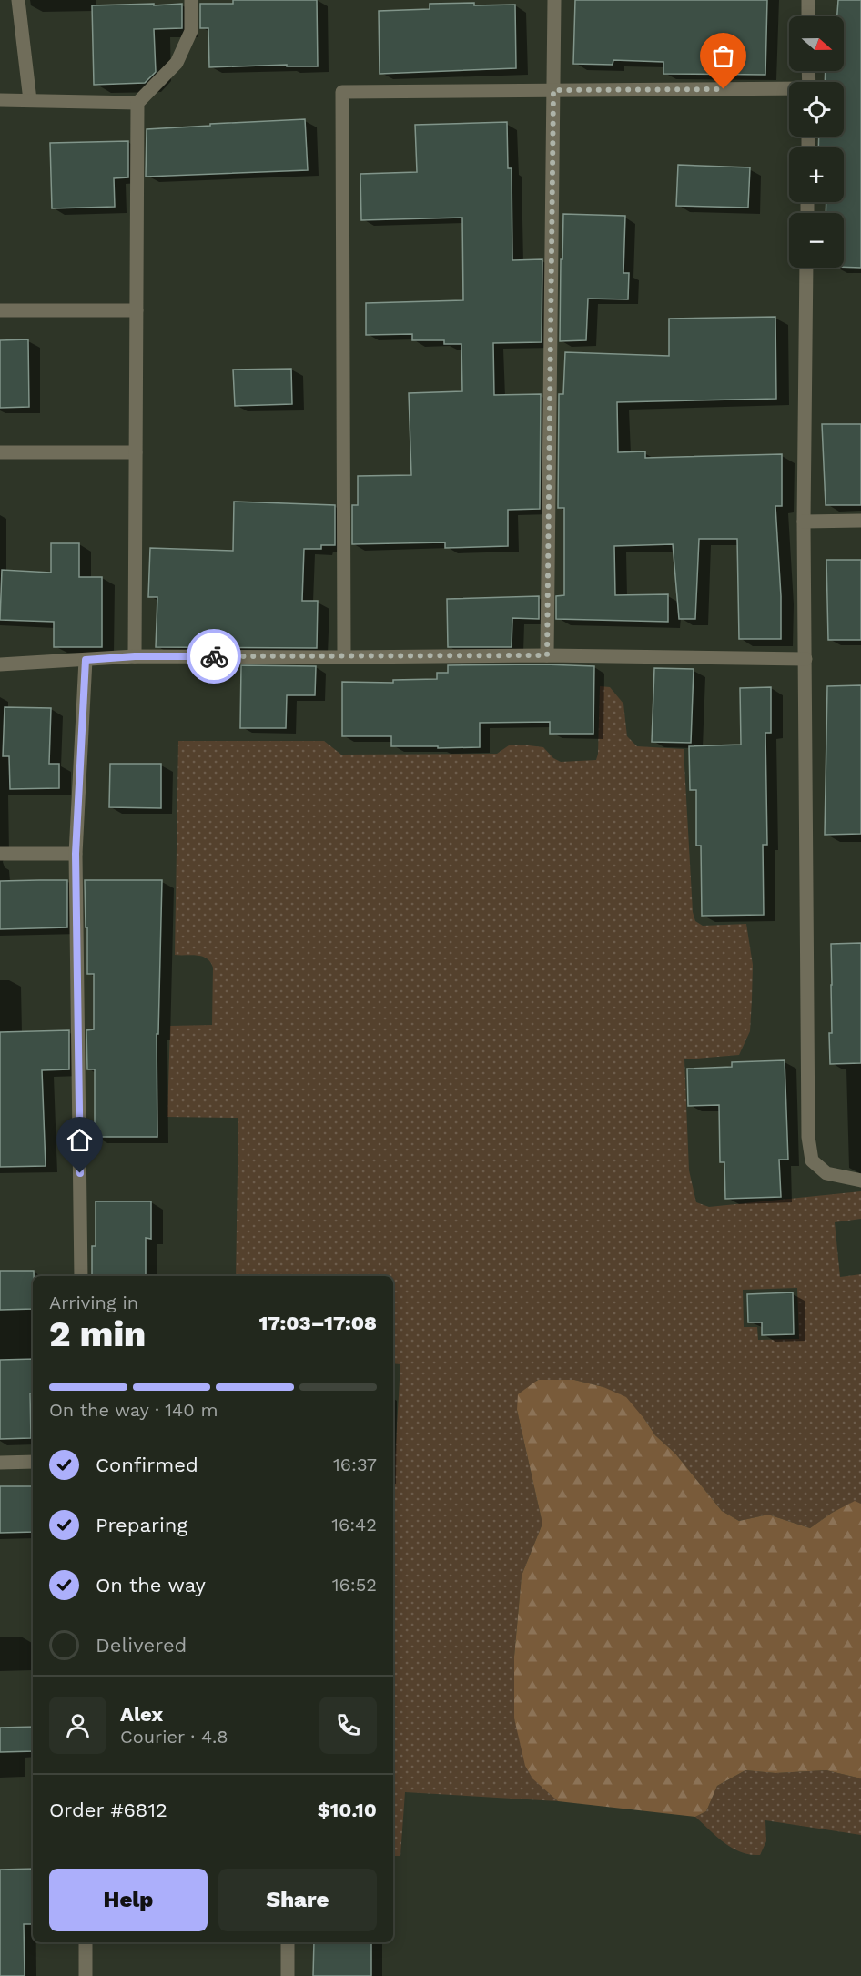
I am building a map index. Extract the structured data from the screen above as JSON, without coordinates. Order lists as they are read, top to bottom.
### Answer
{
  "north": "right",
  "page": {
    "map_buttons": ["+", "−"],
    "heading": ["2 min", "Arriving in", "17:03–17:08"],
    "panel": [
      "Alex",
      "Courier · 4.8",
      "Order #6812",
      "$10.10"
    ],
    "bar": "On the way · 140 m",
    "list": [
      ["Confirmed", "16:37"],
      ["Preparing", "16:42"],
      ["On the way", "16:52"],
      "Delivered"
    ],
    "buttons": ["Help", "Share"]
  }
}
